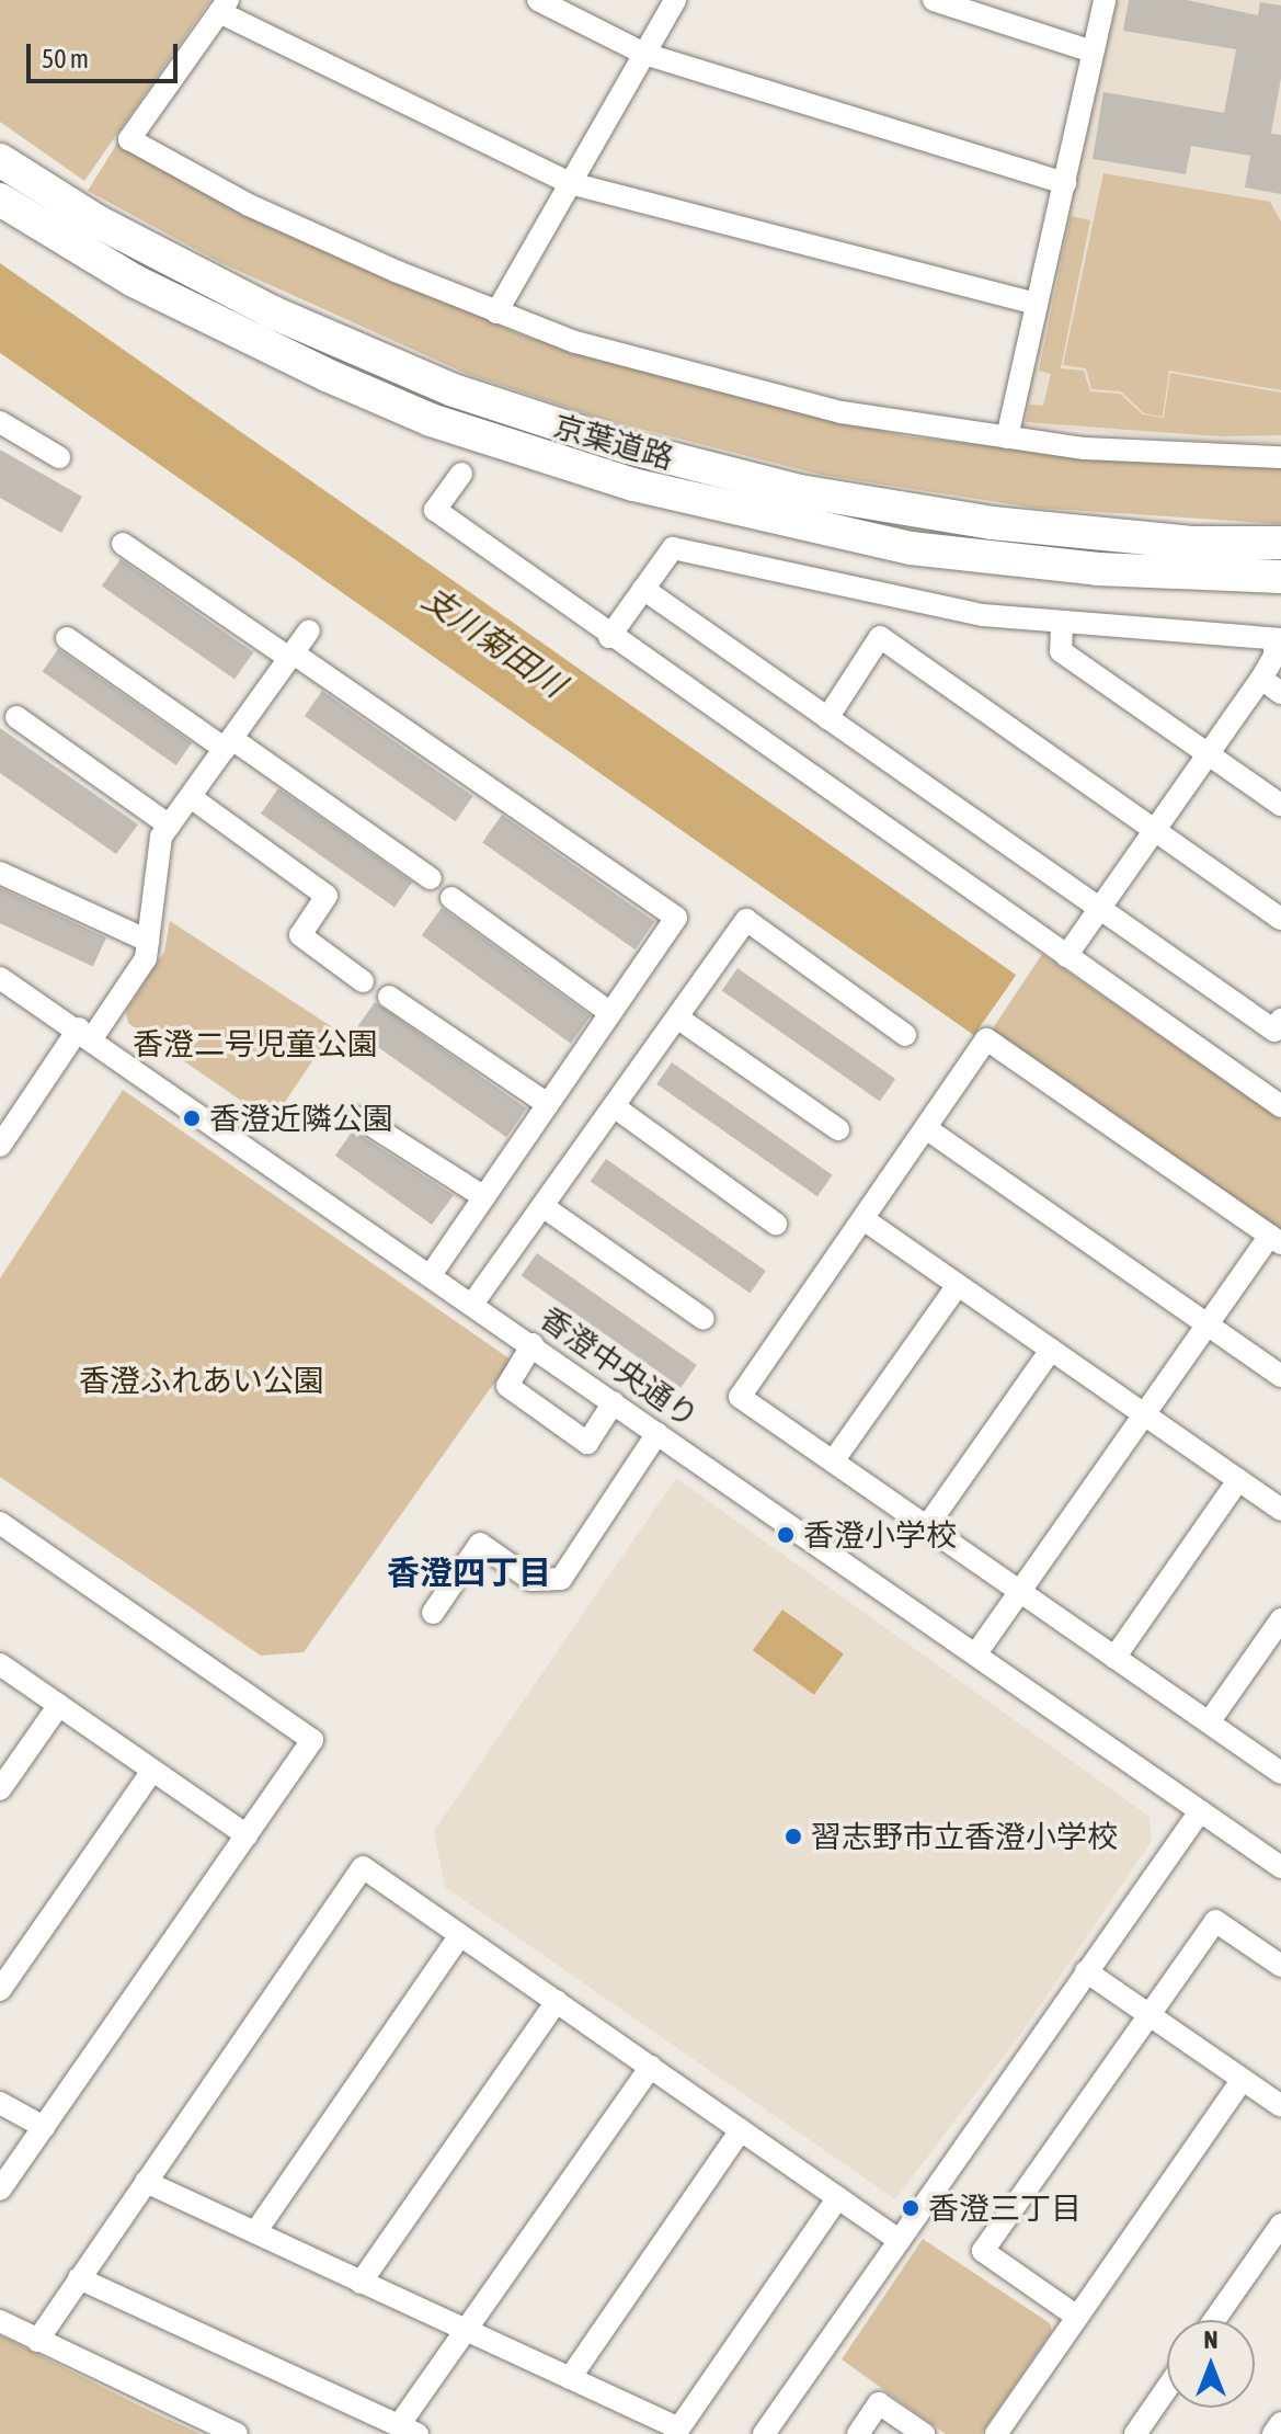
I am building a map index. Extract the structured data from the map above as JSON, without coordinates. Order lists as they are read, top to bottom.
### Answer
{
  "streets": {
    "highway": ["京葉道路"],
    "street": ["香澄中央通り"]
  },
  "districts": ["香澄四丁目"],
  "water": ["支川菊田川"],
  "parks": ["香澄二号児童公園", "香澄ふれあい公園"],
  "places": [
    "香澄近隣公園",
    "香澄小学校",
    "習志野市立香澄小学校",
    "香澄三丁目"
  ],
  "scale_bar": "50 m",
  "north": "top"
}
